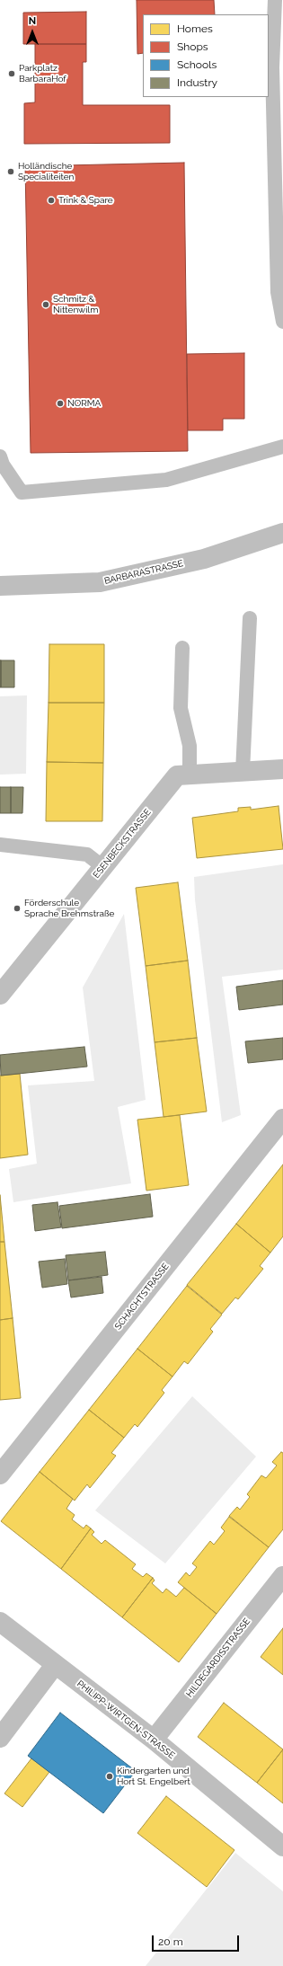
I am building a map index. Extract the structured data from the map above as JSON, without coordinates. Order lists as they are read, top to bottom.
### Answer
{
  "streets": {
    "street": [
      "BARBARASTRASSE",
      "ESENBECKSTRASSE",
      "SCHACHTSTRASSE",
      "HILDEGARDISSTRASSE",
      "PHILIPP-WIRTGEN-STRASSE"
    ]
  },
  "crossings": [
    ["HILDEGARDISSTRASSE", "PHILIPP-WIRTGEN-STRASSE"]
  ],
  "places": [
    "Parkplatz BarbaraHof",
    "Holländische Specialiteiten",
    "Trink & Spare",
    "Schmitz & Nittenwilm",
    "NORMA",
    "Förderschule Sprache Brehmstraße",
    "Kindergarten und Hort St. Engelbert"
  ],
  "legend": [
    "Homes",
    "Shops",
    "Schools",
    "Industry"
  ],
  "scale_bar": "20 m",
  "north": "top"
}
